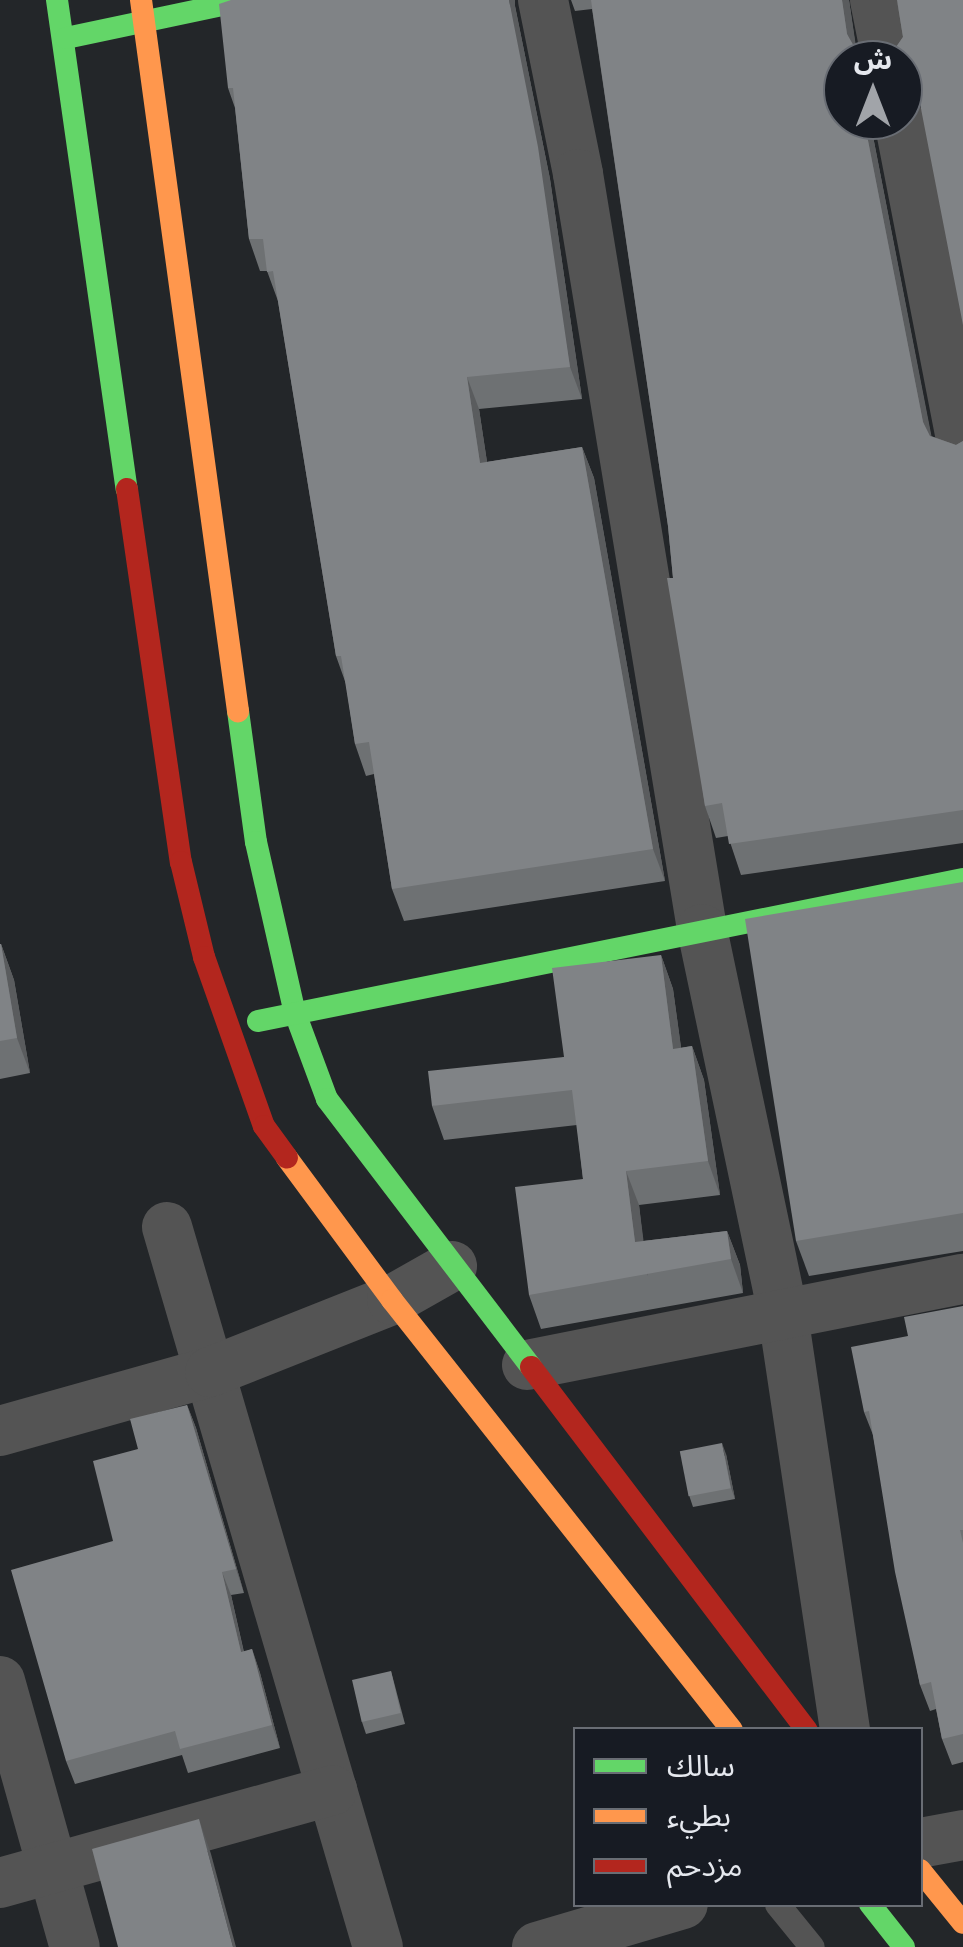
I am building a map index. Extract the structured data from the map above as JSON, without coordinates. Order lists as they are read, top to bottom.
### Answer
{
  "legend": ["سالك", "بطيء", "مزدحم"],
  "north": "top"
}
